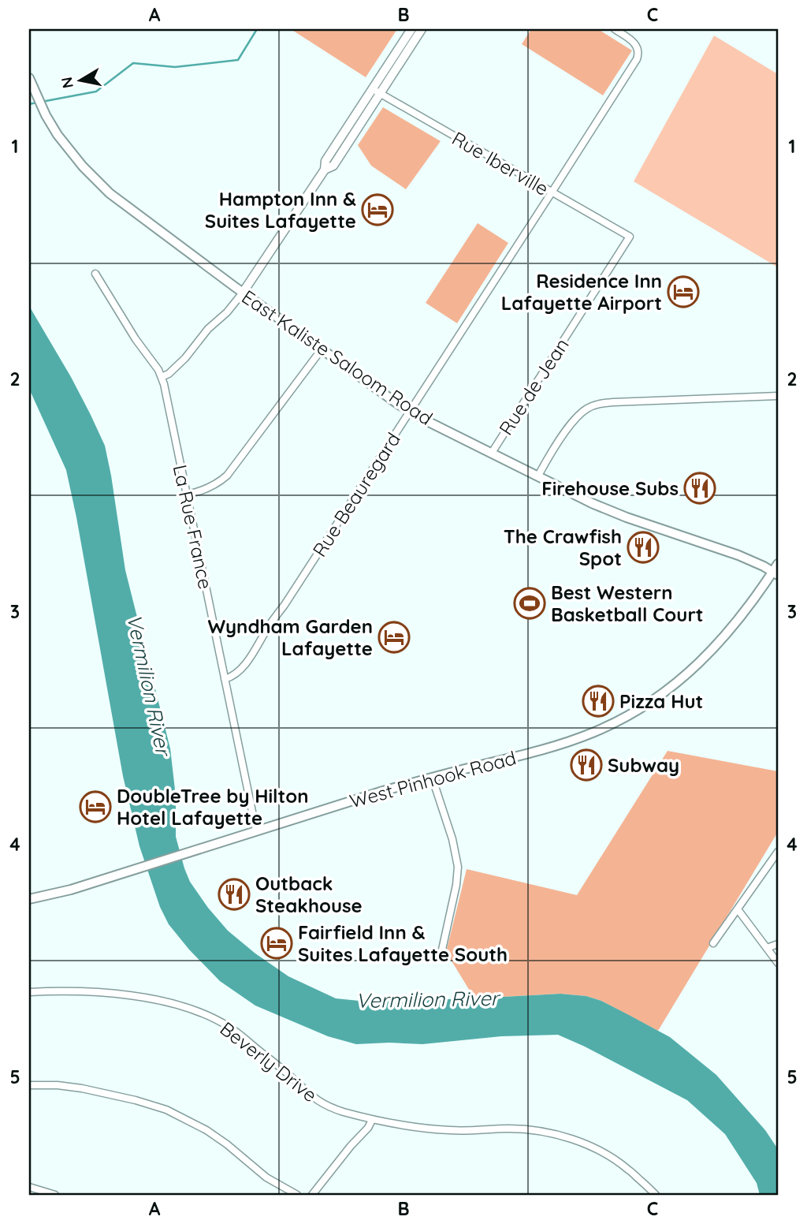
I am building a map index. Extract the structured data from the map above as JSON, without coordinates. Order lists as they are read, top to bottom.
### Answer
{
  "streets": {
    "main road": ["East Kaliste Saloom Road", "West Pinhook Road"],
    "street": [
      "Rue Iberville",
      "Rue de Jean",
      "Rue Beauregard",
      "La Rue France",
      "Beverly Drive"
    ]
  },
  "crossings": [
    ["Rue Iberville", "Rue de Jean"],
    ["Rue Iberville", "Rue Beauregard"],
    ["East Kaliste Saloom Road", "Rue de Jean"],
    ["East Kaliste Saloom Road", "Rue Beauregard"],
    ["East Kaliste Saloom Road", "West Pinhook Road"],
    ["Rue Beauregard", "La Rue France"],
    ["La Rue France", "West Pinhook Road"]
  ],
  "water": ["Vermilion River"],
  "places": {
    "hotel": [
      "Hampton Inn & Suites Lafayette",
      "Residence Inn Lafayette Airport",
      "Wyndham Garden Lafayette",
      "DoubleTree by Hilton Hotel Lafayette",
      "Fairfield Inn & Suites Lafayette South"
    ],
    "restaurant": [
      "Firehouse Subs",
      "The Crawfish Spot",
      "Pizza Hut",
      "Subway",
      "Outback Steakhouse"
    ],
    "sports": ["Best Western Basketball Court"]
  },
  "north": "left",
  "grid": {
    "columns": ["A", "B", "C"],
    "rows": [
      "1",
      "2",
      "3",
      "4",
      "5"
    ]
  }
}
